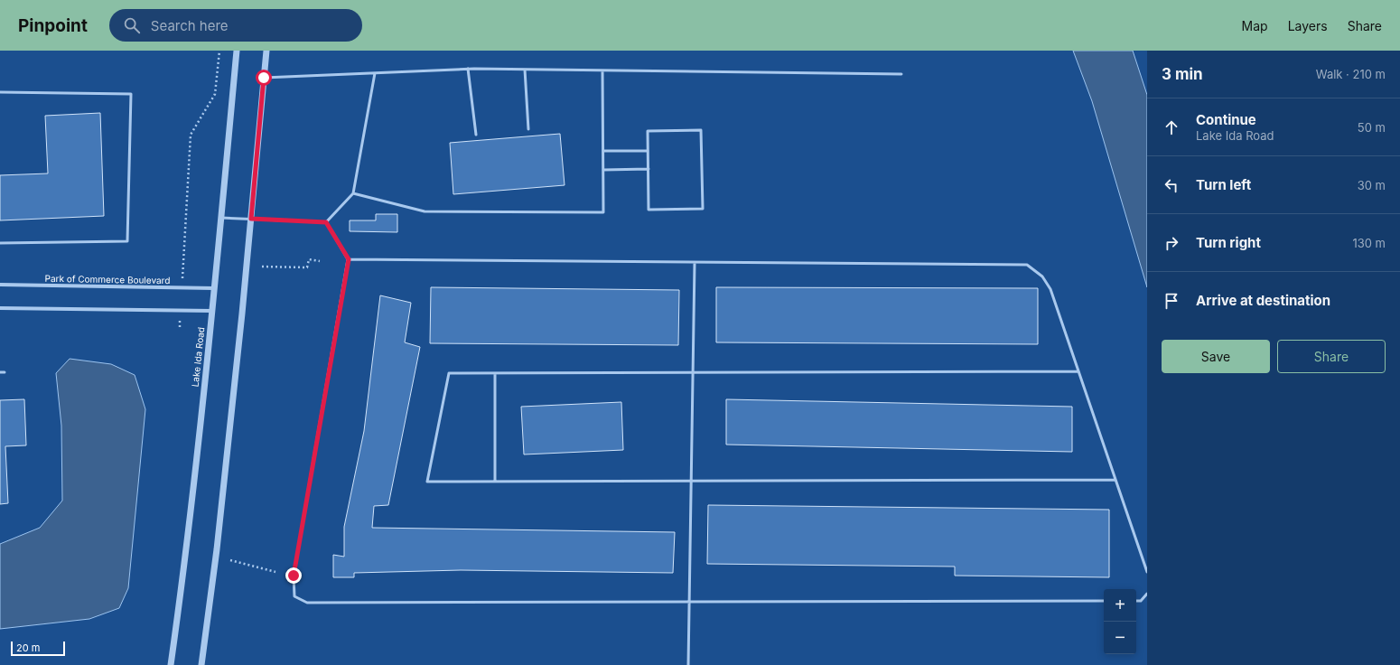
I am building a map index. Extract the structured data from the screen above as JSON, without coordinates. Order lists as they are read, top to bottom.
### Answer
{
  "streets": {
    "street": ["Park of Commerce Boulevard", "Lake Ida Road"]
  },
  "crossings": [
    ["Park of Commerce Boulevard", "Lake Ida Road"]
  ],
  "scale_bar": "20 m",
  "page": {
    "header": "Pinpoint",
    "search": "Search here",
    "nav": ["Map", "Layers", "Share"],
    "heading": ["3 min", "Walk · 210 m"],
    "list": [
      ["Continue", "Lake Ida Road", "50 m"],
      ["Turn left", "30 m"],
      ["Turn right", "130 m"],
      "Arrive at destination"
    ],
    "buttons": ["Save", "Share"],
    "map_buttons": ["+", "−"],
    "scale": "20 m"
  }
}
